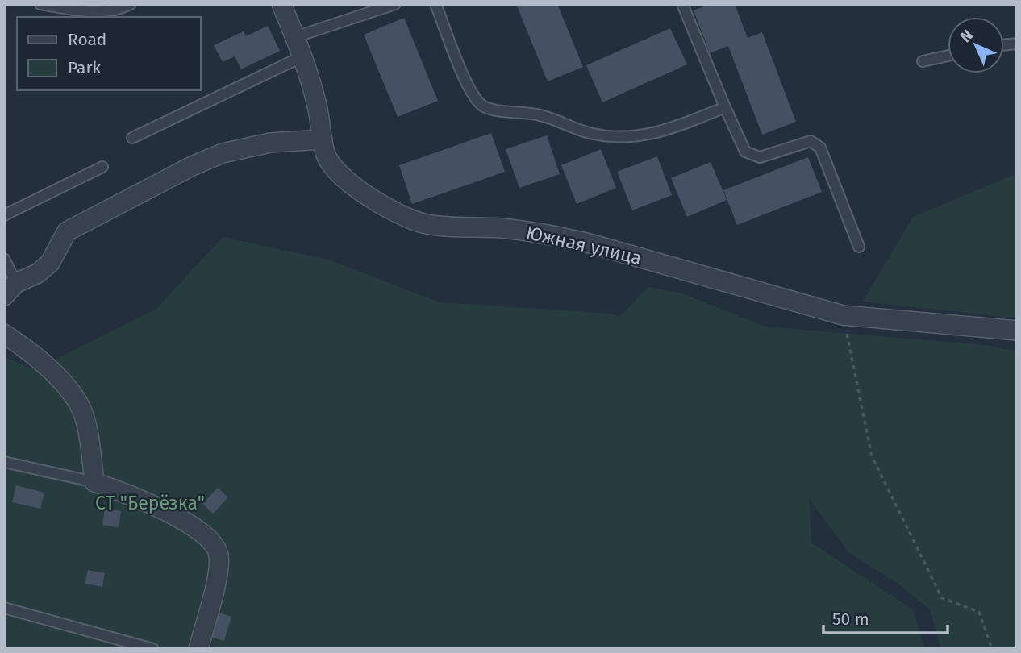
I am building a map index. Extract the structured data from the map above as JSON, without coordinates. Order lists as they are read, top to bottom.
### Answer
{
  "streets": {
    "street": ["Южная улица"]
  },
  "parks": ["СТ \"Берёзка\""],
  "legend": ["Road", "Park"],
  "scale_bar": "50 m",
  "north": "top left"
}
